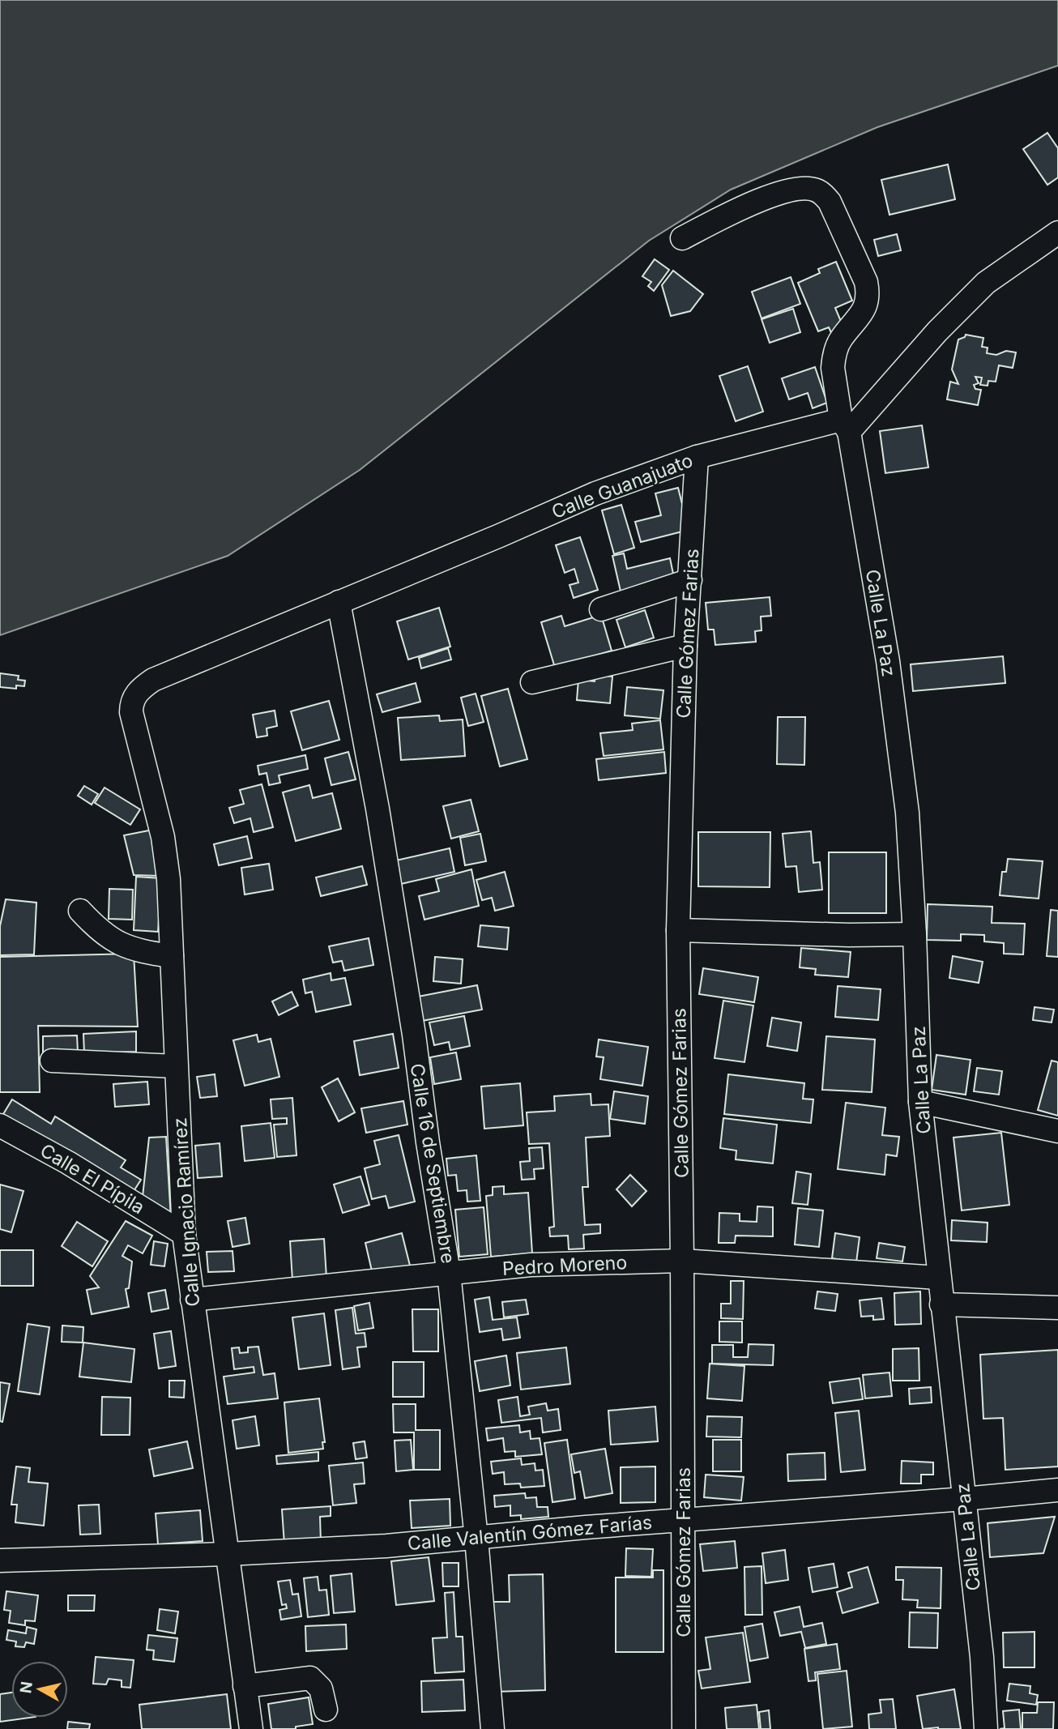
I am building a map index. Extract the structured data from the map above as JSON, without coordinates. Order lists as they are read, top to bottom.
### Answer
{
  "streets": {
    "street": [
      "Calle Guanajuato",
      "Calle La Paz",
      "Calle Gómez Farias",
      "Calle 16 de Septiembre",
      "Calle El Pípila",
      "Calle Ignacio Ramírez",
      "Pedro Moreno",
      "Calle Valentín Gómez Farías"
    ]
  },
  "crossings": [
    ["Calle Guanajuato", "Calle La Paz"],
    ["Calle Guanajuato", "Calle Gómez Farias"],
    ["Calle Guanajuato", "Calle 16 de Septiembre"],
    ["Calle Guanajuato", "Calle Ignacio Ramírez"],
    ["Calle La Paz", "Pedro Moreno"],
    ["Calle La Paz", "Calle Valentín Gómez Farías"],
    ["Calle Gómez Farias", "Pedro Moreno"],
    ["Calle Gómez Farias", "Calle Valentín Gómez Farías"],
    ["Calle 16 de Septiembre", "Pedro Moreno"],
    ["Calle 16 de Septiembre", "Calle Valentín Gómez Farías"],
    ["Calle El Pípila", "Calle Ignacio Ramírez"],
    ["Calle Ignacio Ramírez", "Pedro Moreno"],
    ["Calle Ignacio Ramírez", "Calle Valentín Gómez Farías"]
  ],
  "north": "left"
}
